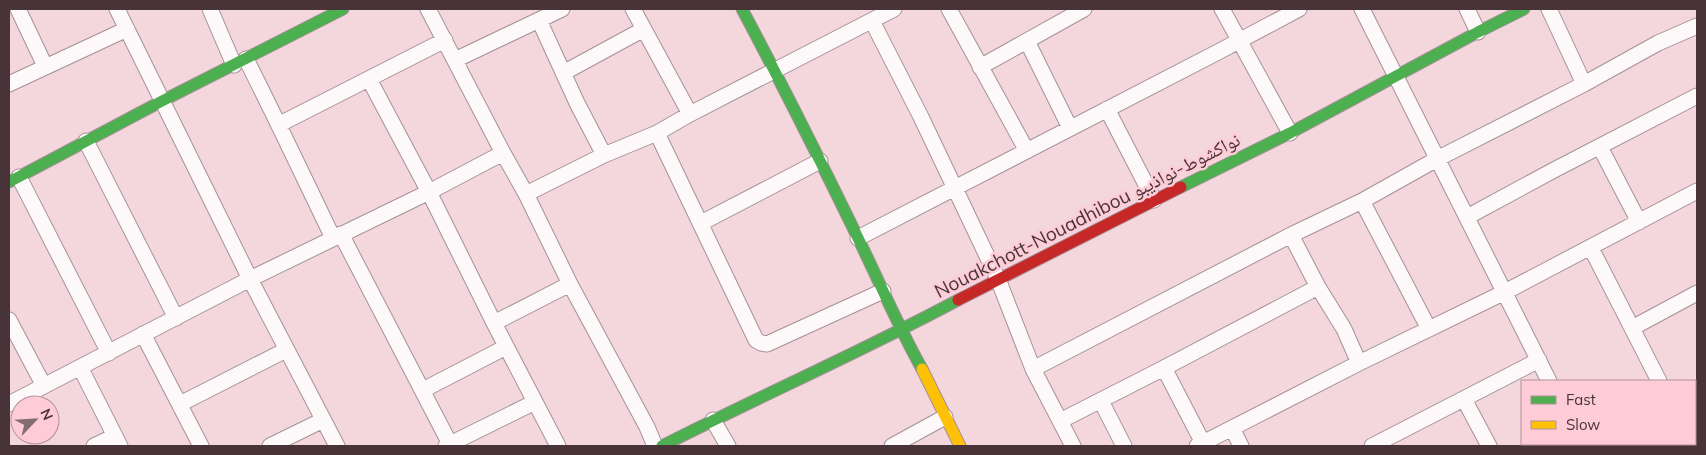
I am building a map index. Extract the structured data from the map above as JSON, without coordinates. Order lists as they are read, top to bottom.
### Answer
{
  "streets": {
    "main road": ["Nouakchott-Nouadhibou نواكشوط-نواذيبو"]
  },
  "legend": ["Fast", "Slow"],
  "north": "top right"
}
